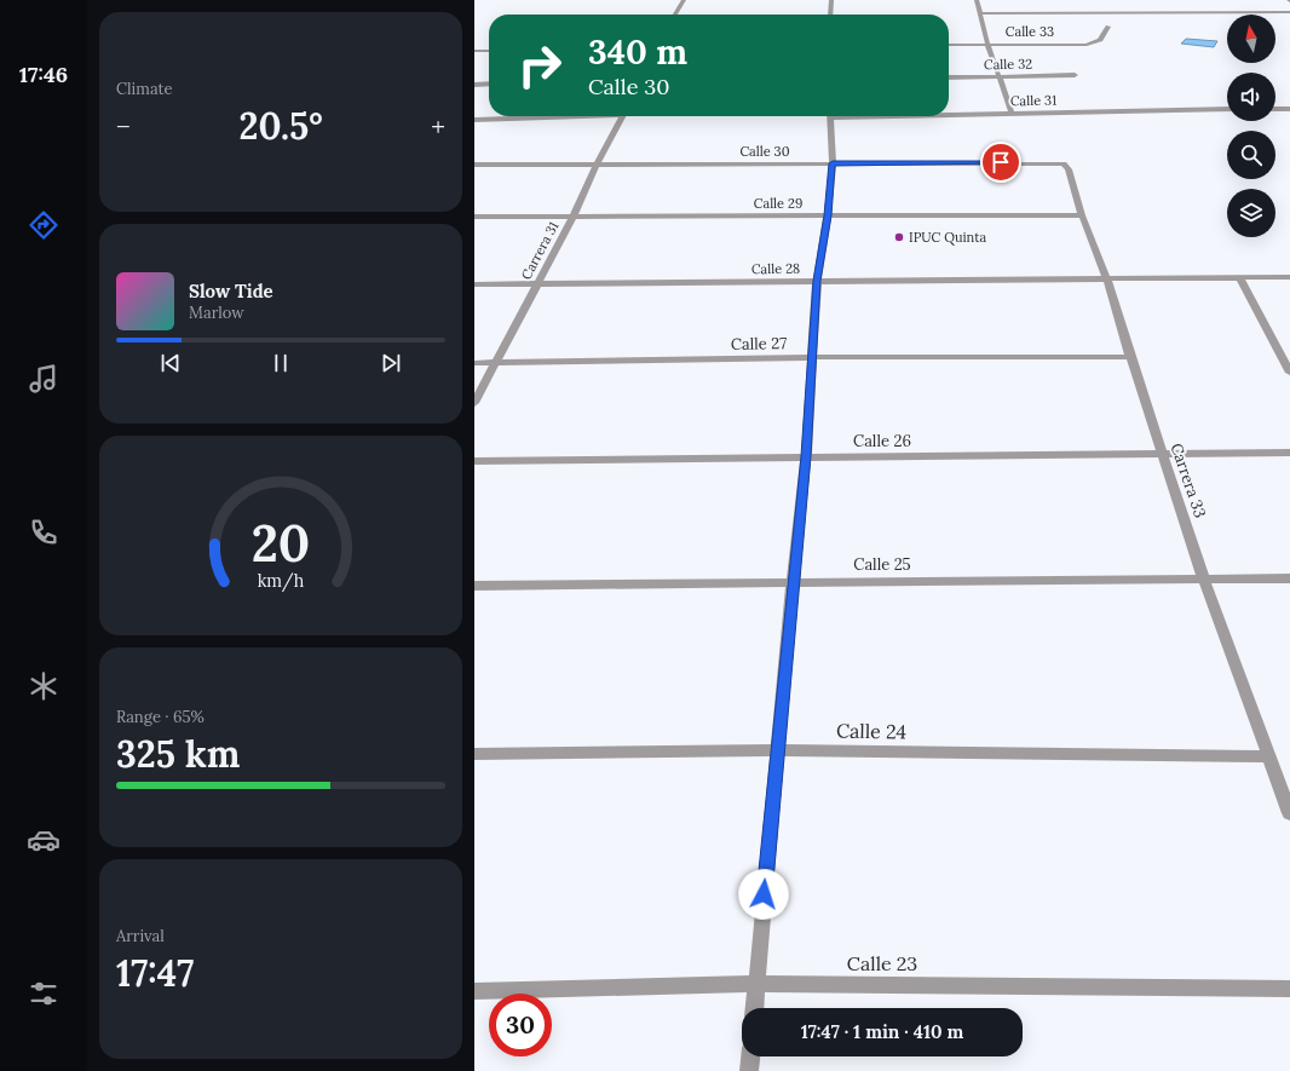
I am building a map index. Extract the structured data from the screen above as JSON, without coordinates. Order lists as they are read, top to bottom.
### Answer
{
  "streets": {
    "street": [
      "Calle 33",
      "Calle 32",
      "Calle 31",
      "Calle 30",
      "Calle 29",
      "Carrera 31",
      "Calle 28",
      "Calle 27",
      "Calle 26",
      "Carrera 33",
      "Calle 25",
      "Calle 24",
      "Calle 23"
    ]
  },
  "crossings": [
    ["Calle 30", "Carrera 31"],
    ["Calle 30", "Carrera 33"],
    ["Calle 29", "Carrera 31"],
    ["Calle 29", "Carrera 33"],
    ["Carrera 31", "Calle 28"],
    ["Carrera 31", "Calle 27"],
    ["Calle 28", "Carrera 33"],
    ["Calle 27", "Carrera 33"],
    ["Calle 26", "Carrera 33"],
    ["Carrera 33", "Calle 25"],
    ["Carrera 33", "Calle 24"]
  ],
  "places": ["IPUC Quinta"],
  "north": "top",
  "page": {
    "tabs": "17:46",
    "tile": [
      "Climate",
      ["Range · 65%", "325 km"],
      ["Arrival", "17:47"]
    ],
    "turn": ["340 m", "Calle 30"],
    "heat": ["−", "20.5°", "+"],
    "song": ["Slow Tide", "Marlow"],
    "limit": "30",
    "trip": "17:47 · 1 min · 410 m",
    "gauge": ["20", "km/h"]
  }
}
